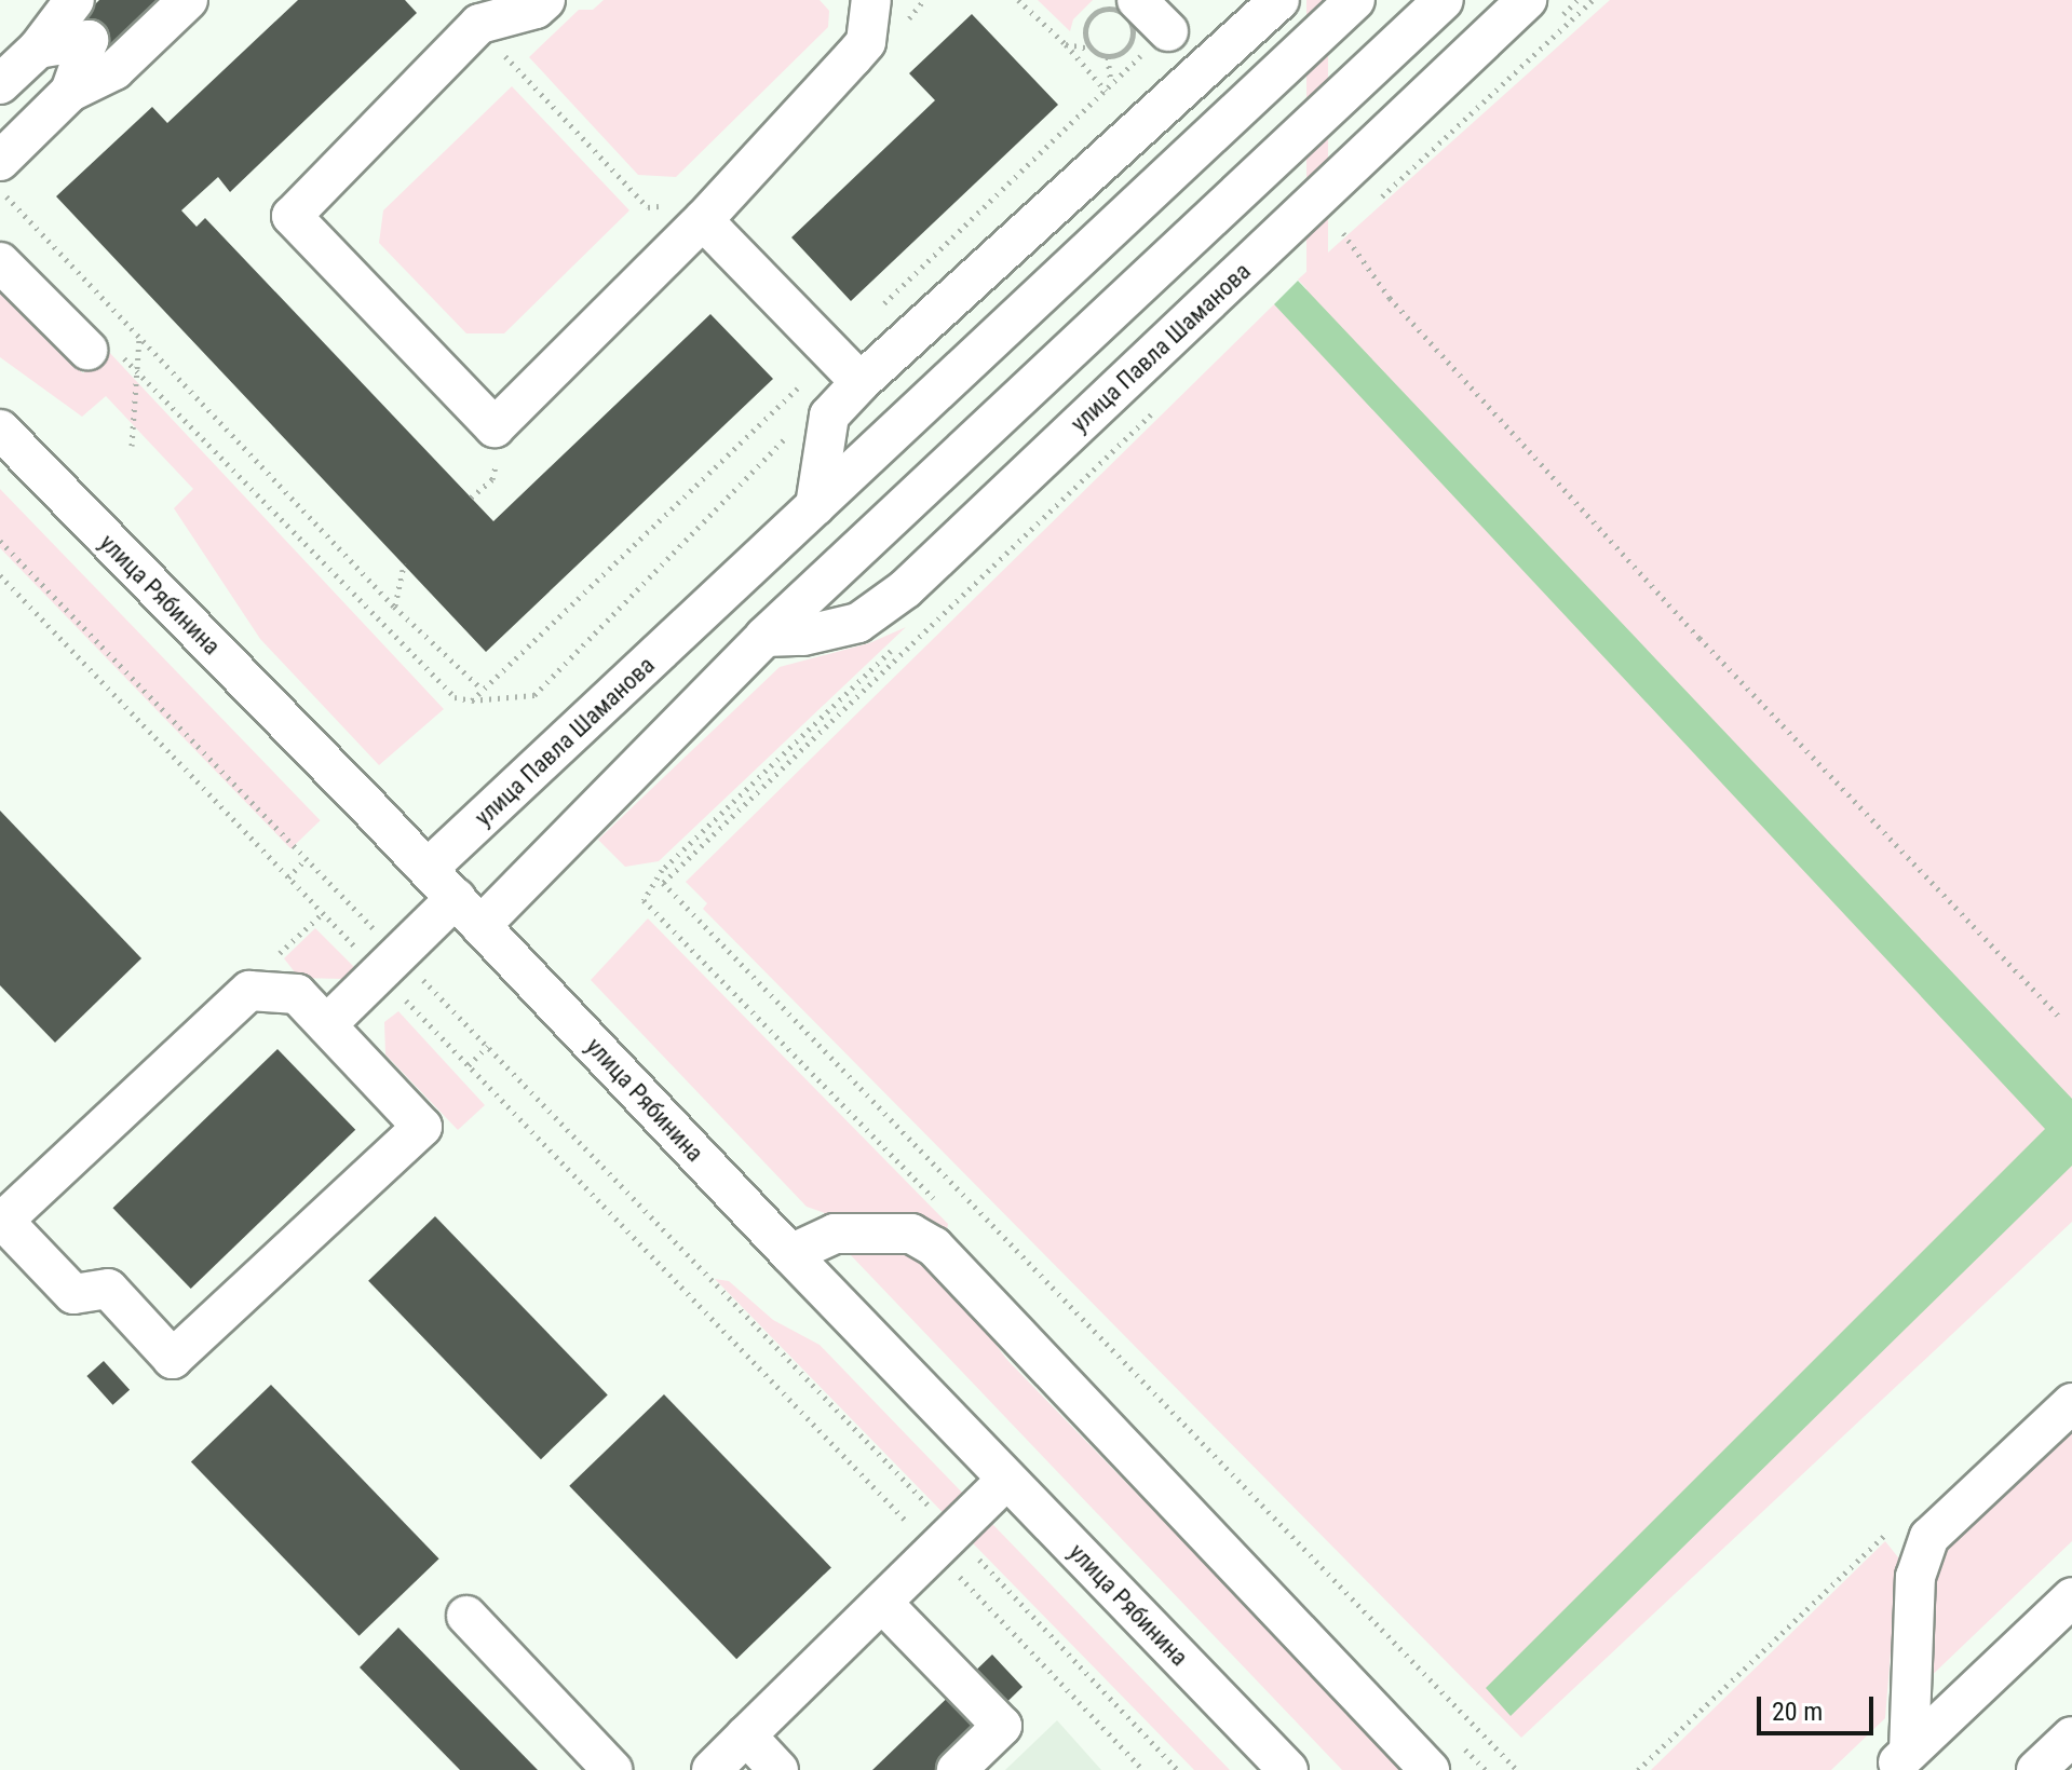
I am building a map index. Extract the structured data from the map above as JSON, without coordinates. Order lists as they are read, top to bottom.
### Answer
{
  "streets": {
    "street": ["улица Павла Шаманова", "улица Рябинина"]
  },
  "crossings": [
    ["улица Павла Шаманова", "улица Рябинина"]
  ],
  "scale_bar": "20 m"
}
